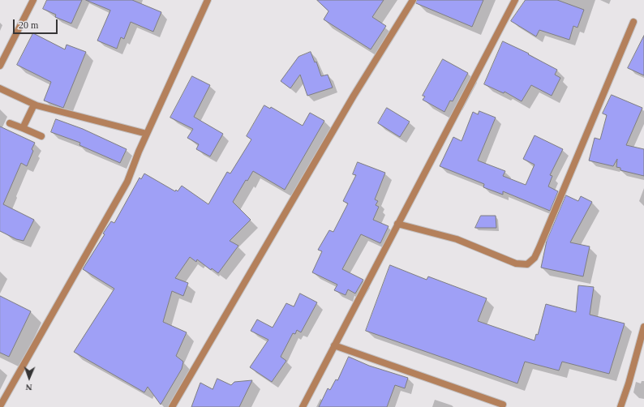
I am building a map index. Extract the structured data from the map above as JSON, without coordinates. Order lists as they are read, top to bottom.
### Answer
{
  "scale_bar": "20 m",
  "north": "bottom"
}
